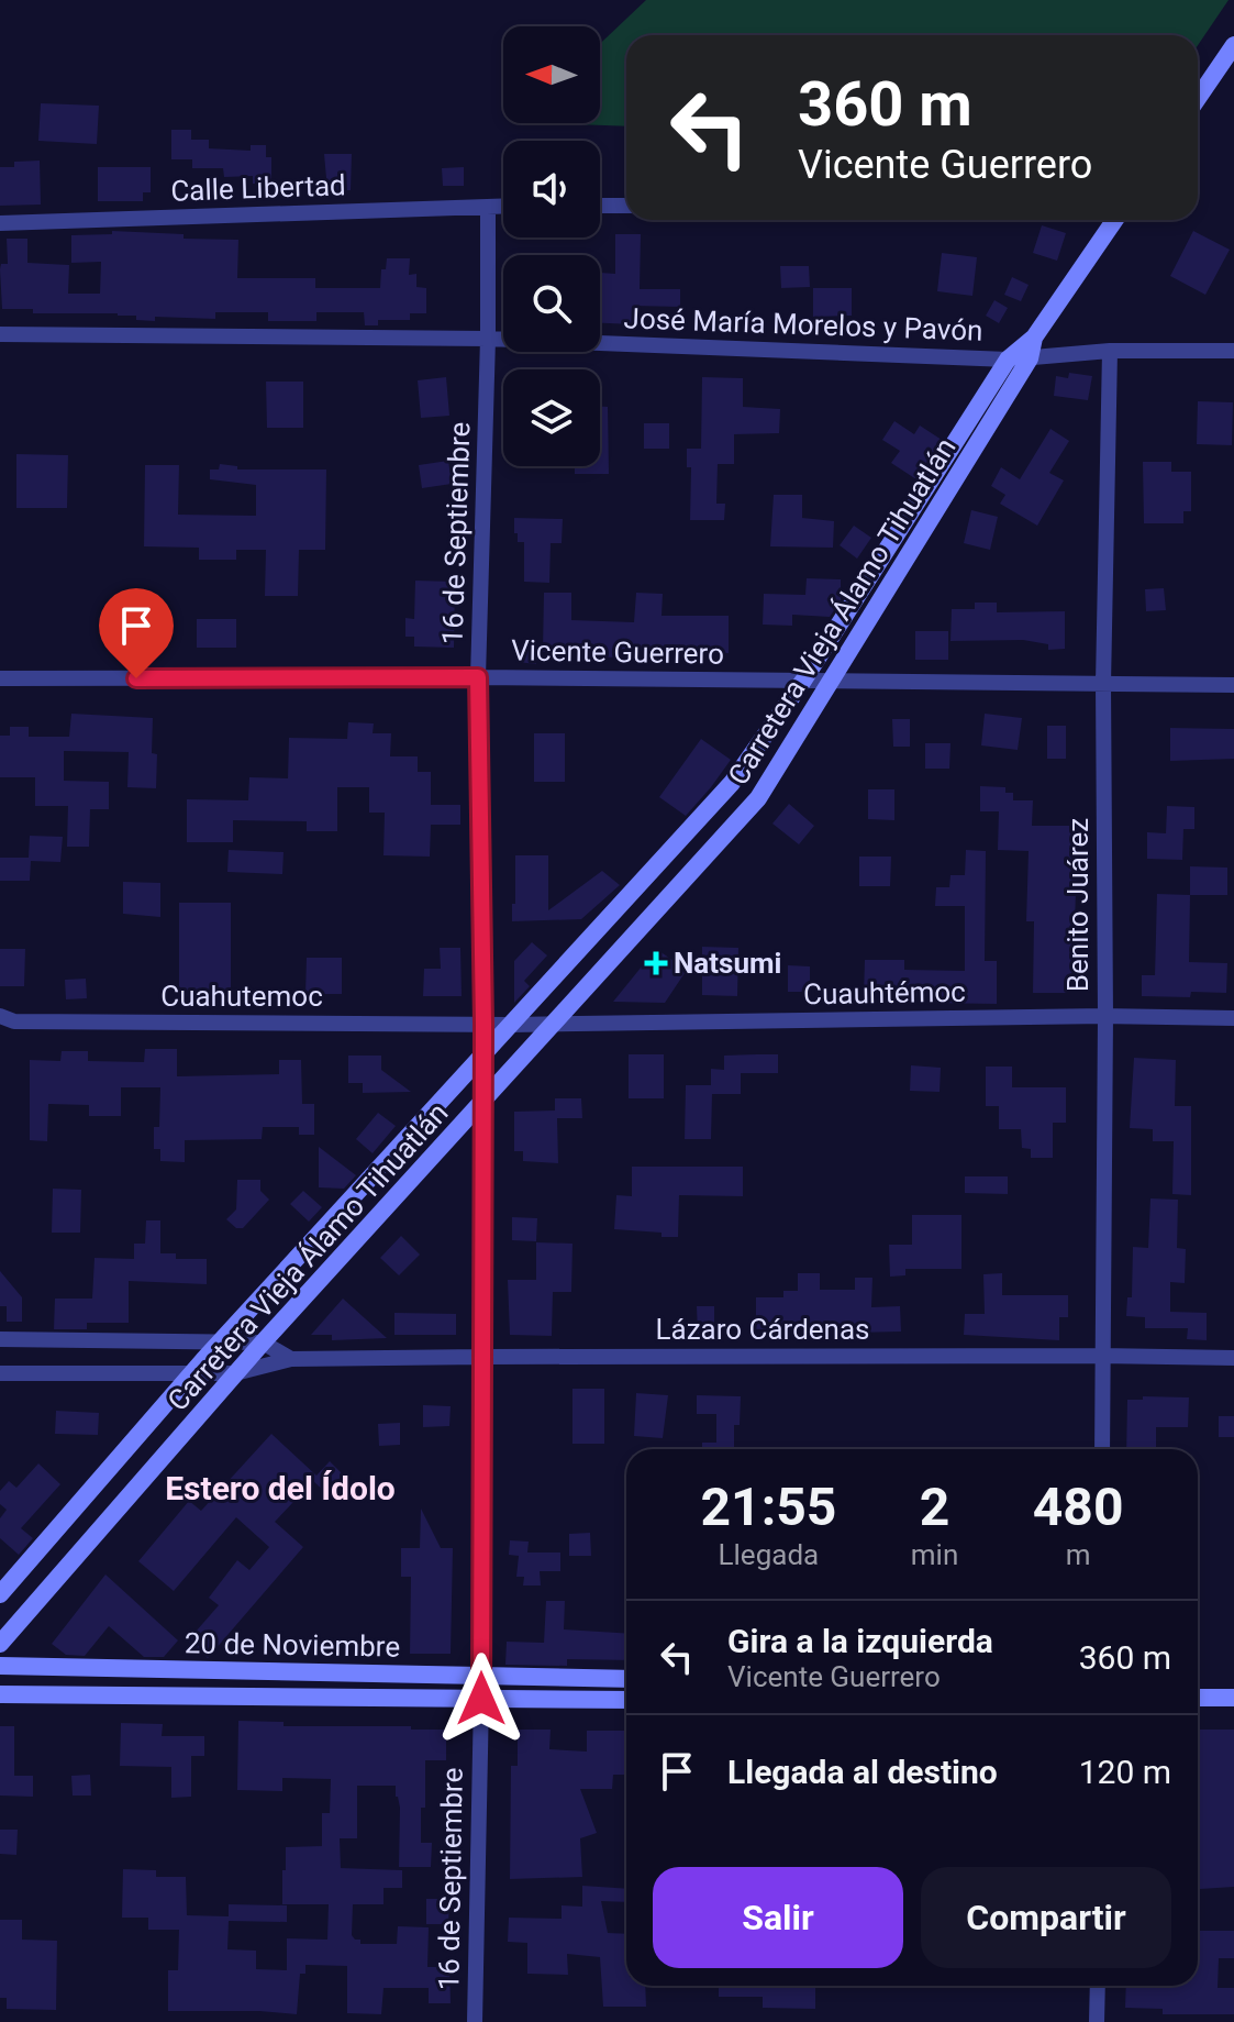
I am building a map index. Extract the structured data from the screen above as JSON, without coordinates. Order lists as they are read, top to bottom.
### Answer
{
  "streets": {
    "main road": ["Carretera Vieja Álamo Tihuatlán", "20 de Noviembre"],
    "street": [
      "Calle Libertad",
      "José María Morelos y Pavón",
      "16 de Septiembre",
      "Vicente Guerrero",
      "Benito Juárez",
      "Cuauhtémoc",
      "Cuahutemoc",
      "Lázaro Cárdenas"
    ]
  },
  "crossings": [
    ["Calle Libertad", "16 de Septiembre"],
    ["José María Morelos y Pavón", "16 de Septiembre"],
    ["José María Morelos y Pavón", "Carretera Vieja Álamo Tihuatlán"],
    ["José María Morelos y Pavón", "Benito Juárez"],
    ["16 de Septiembre", "Carretera Vieja Álamo Tihuatlán"],
    ["16 de Septiembre", "Vicente Guerrero"],
    ["16 de Septiembre", "Cuauhtémoc"],
    ["16 de Septiembre", "Cuahutemoc"],
    ["16 de Septiembre", "Lázaro Cárdenas"],
    ["16 de Septiembre", "20 de Noviembre"],
    ["Carretera Vieja Álamo Tihuatlán", "Vicente Guerrero"],
    ["Carretera Vieja Álamo Tihuatlán", "Cuauhtémoc"],
    ["Carretera Vieja Álamo Tihuatlán", "Lázaro Cárdenas"],
    ["Vicente Guerrero", "Benito Juárez"],
    ["Benito Juárez", "Cuauhtémoc"],
    ["Benito Juárez", "Lázaro Cárdenas"],
    ["Cuauhtémoc", "Cuahutemoc"]
  ],
  "districts": ["Estero del Ídolo"],
  "places": {
    "health": ["Natsumi"]
  },
  "north": "left",
  "page": {
    "turn": ["360 m", "Vicente Guerrero"],
    "eta": [
      "21:55",
      "Llegada",
      "2",
      "min",
      "480",
      "m"
    ],
    "list": [
      {
        "name": "Gira a la izquierda",
        "note": "Vicente Guerrero",
        "value": "360 m"
      },
      {
        "name": "Llegada al destino",
        "value": "120 m"
      }
    ],
    "buttons": ["Salir", "Compartir"]
  }
}
